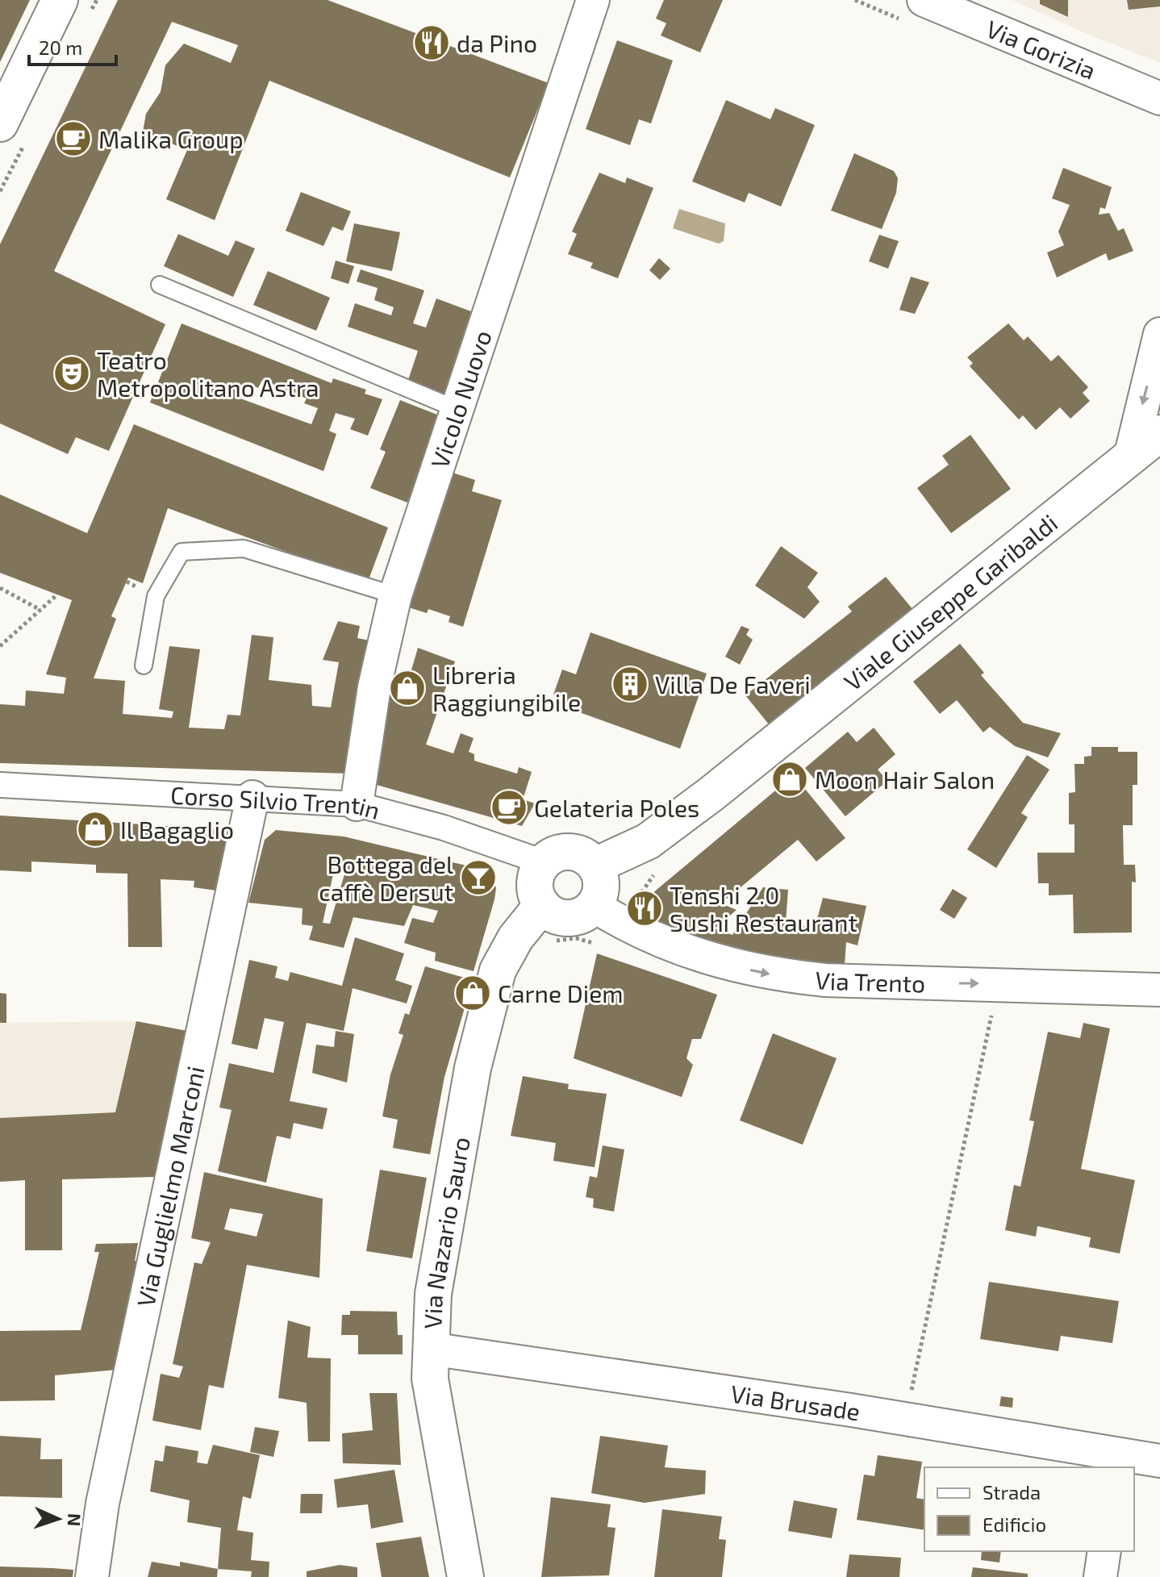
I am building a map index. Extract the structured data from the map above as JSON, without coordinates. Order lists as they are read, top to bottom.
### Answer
{
  "streets": {
    "street": [
      "Via Gorizia",
      "Vicolo Nuovo",
      "Viale Giuseppe Garibaldi",
      "Corso Silvio Trentin",
      "Via Trento",
      "Via Guglielmo Marconi",
      "Via Nazario Sauro",
      "Via Brusade"
    ]
  },
  "crossings": [
    ["Vicolo Nuovo", "Corso Silvio Trentin"],
    ["Viale Giuseppe Garibaldi", "Corso Silvio Trentin"],
    ["Viale Giuseppe Garibaldi", "Via Trento"],
    ["Viale Giuseppe Garibaldi", "Via Nazario Sauro"],
    ["Corso Silvio Trentin", "Via Trento"],
    ["Corso Silvio Trentin", "Via Guglielmo Marconi"],
    ["Corso Silvio Trentin", "Via Nazario Sauro"],
    ["Via Trento", "Via Nazario Sauro"],
    ["Via Nazario Sauro", "Via Brusade"]
  ],
  "one_way": ["Via Trento"],
  "places": {
    "restaurant": ["da Pino", "Tenshi 2.0 Sushi Restaurant"],
    "cafe": ["Malika Group", "Gelateria Poles"],
    "theatre": ["Teatro Metropolitano Astra"],
    "building": ["Villa De Faveri"],
    "shop": [
      "Libreria Raggiungibile",
      "Moon Hair Salon",
      "Il Bagaglio",
      "Carne Diem"
    ],
    "bar": ["Bottega del caffè Dersut"]
  },
  "legend": ["Strada", "Edificio"],
  "scale_bar": "20 m",
  "north": "right"
}
